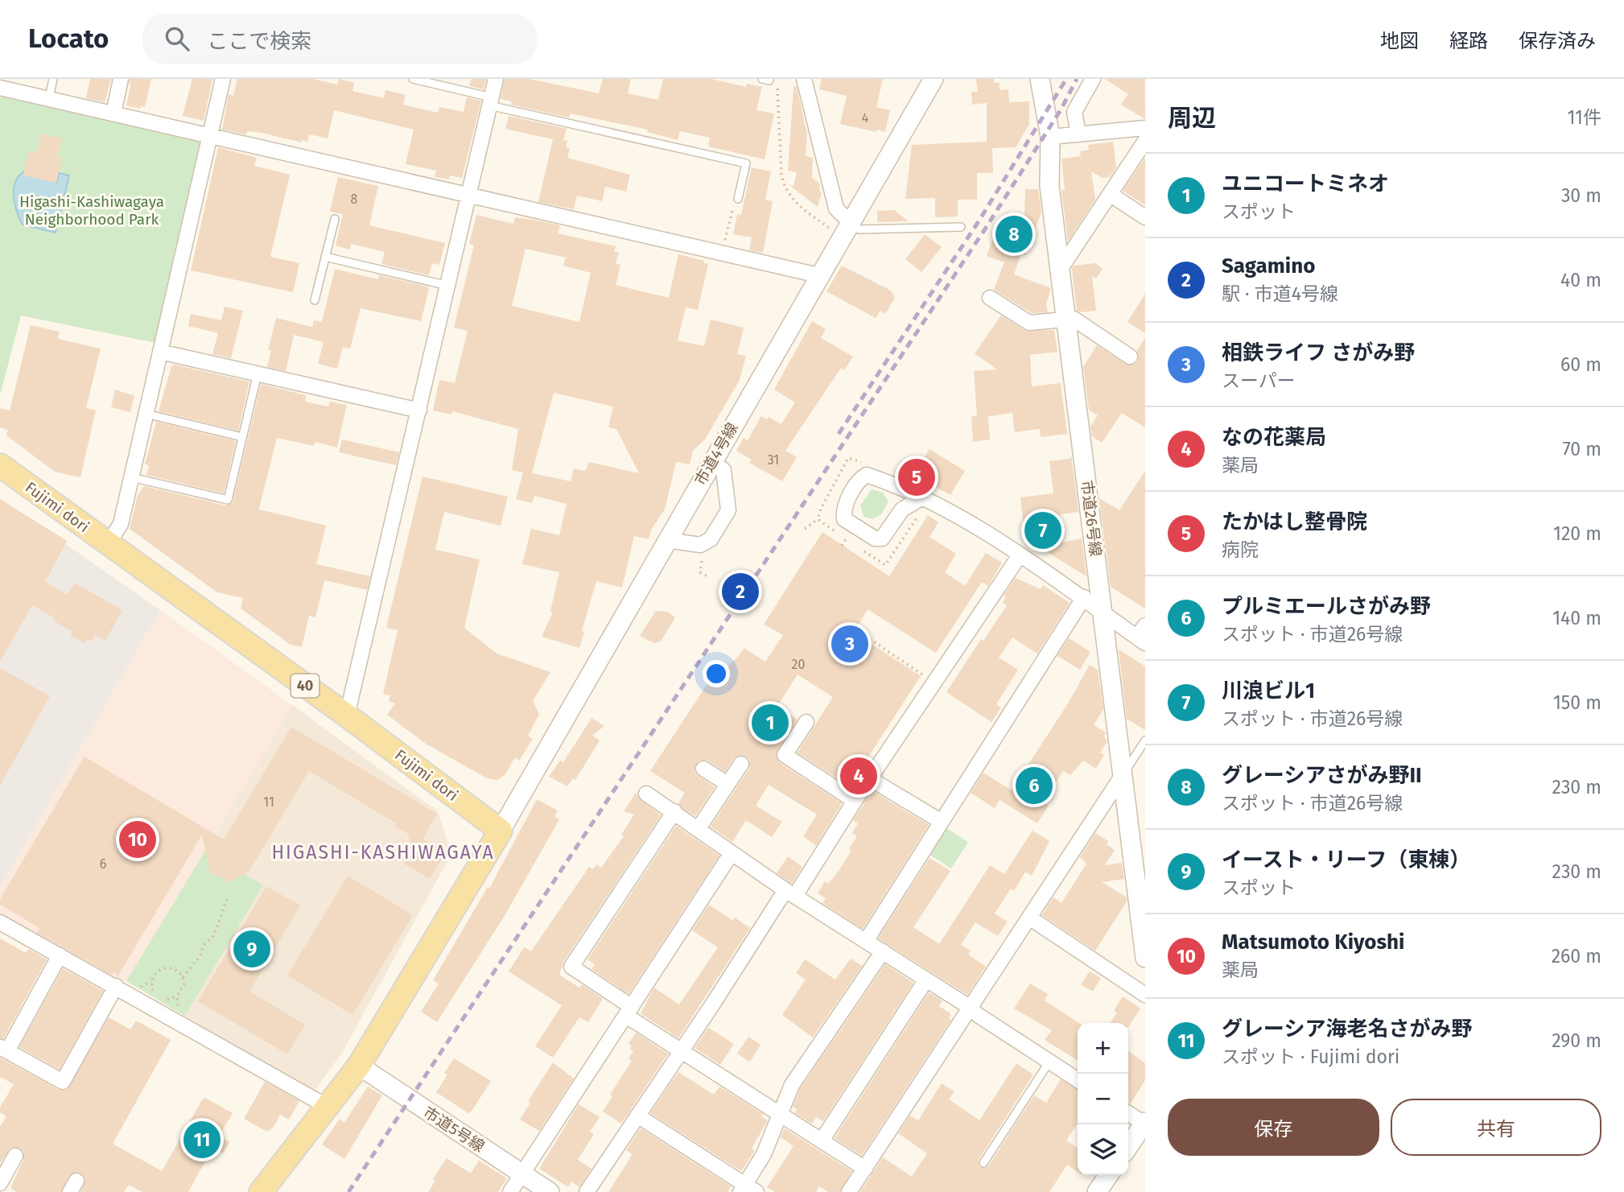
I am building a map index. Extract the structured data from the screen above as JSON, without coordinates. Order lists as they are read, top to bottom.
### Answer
{
  "streets": {
    "main road": ["Fujimi dori", "40"],
    "street": ["市道4号線", "市道26号線", "市道5号線"]
  },
  "crossings": [
    ["市道4号線", "Fujimi dori"]
  ],
  "districts": ["HIGASHI-KASHIWAGAYA"],
  "parks": ["Higashi-Kashiwagaya Neighborhood Park"],
  "house_numbers": [
    "4",
    "8",
    "31",
    "20",
    "11",
    "6"
  ],
  "page": {
    "header": "Locato",
    "search": "ここで検索",
    "nav": ["地図", "経路", "保存済み"],
    "heading": ["周辺", "11件"],
    "list": [
      {
        "mark": "1",
        "name": "ユニコートミネオ",
        "note": "スポット",
        "value": "30 m"
      },
      {
        "mark": "2",
        "name": "Sagamino",
        "note": "駅 · 市道4号線",
        "value": "40 m"
      },
      {
        "mark": "3",
        "name": "相鉄ライフ さがみ野",
        "note": "スーパー",
        "value": "60 m"
      },
      {
        "mark": "4",
        "name": "なの花薬局",
        "note": "薬局",
        "value": "70 m"
      },
      {
        "mark": "5",
        "name": "たかはし整骨院",
        "note": "病院",
        "value": "120 m"
      },
      {
        "mark": "6",
        "name": "プルミエールさがみ野",
        "note": "スポット · 市道26号線",
        "value": "140 m"
      },
      {
        "mark": "7",
        "name": "川浪ビル1",
        "note": "スポット · 市道26号線",
        "value": "150 m"
      },
      {
        "mark": "8",
        "name": "グレーシアさがみ野II",
        "note": "スポット · 市道26号線",
        "value": "230 m"
      },
      {
        "mark": "9",
        "name": "イースト・リーフ（東棟）",
        "note": "スポット",
        "value": "230 m"
      },
      {
        "mark": "10",
        "name": "Matsumoto Kiyoshi",
        "note": "薬局",
        "value": "260 m"
      },
      {
        "mark": "11",
        "name": "グレーシア海老名さがみ野",
        "note": "スポット · Fujimi dori",
        "value": "290 m"
      }
    ],
    "pins": [
      "8",
      "5",
      "7",
      "2",
      "3",
      "1",
      "4",
      "6",
      "10",
      "9",
      "11"
    ],
    "map_buttons": ["+", "−"],
    "buttons": ["保存", "共有"]
  }
}
